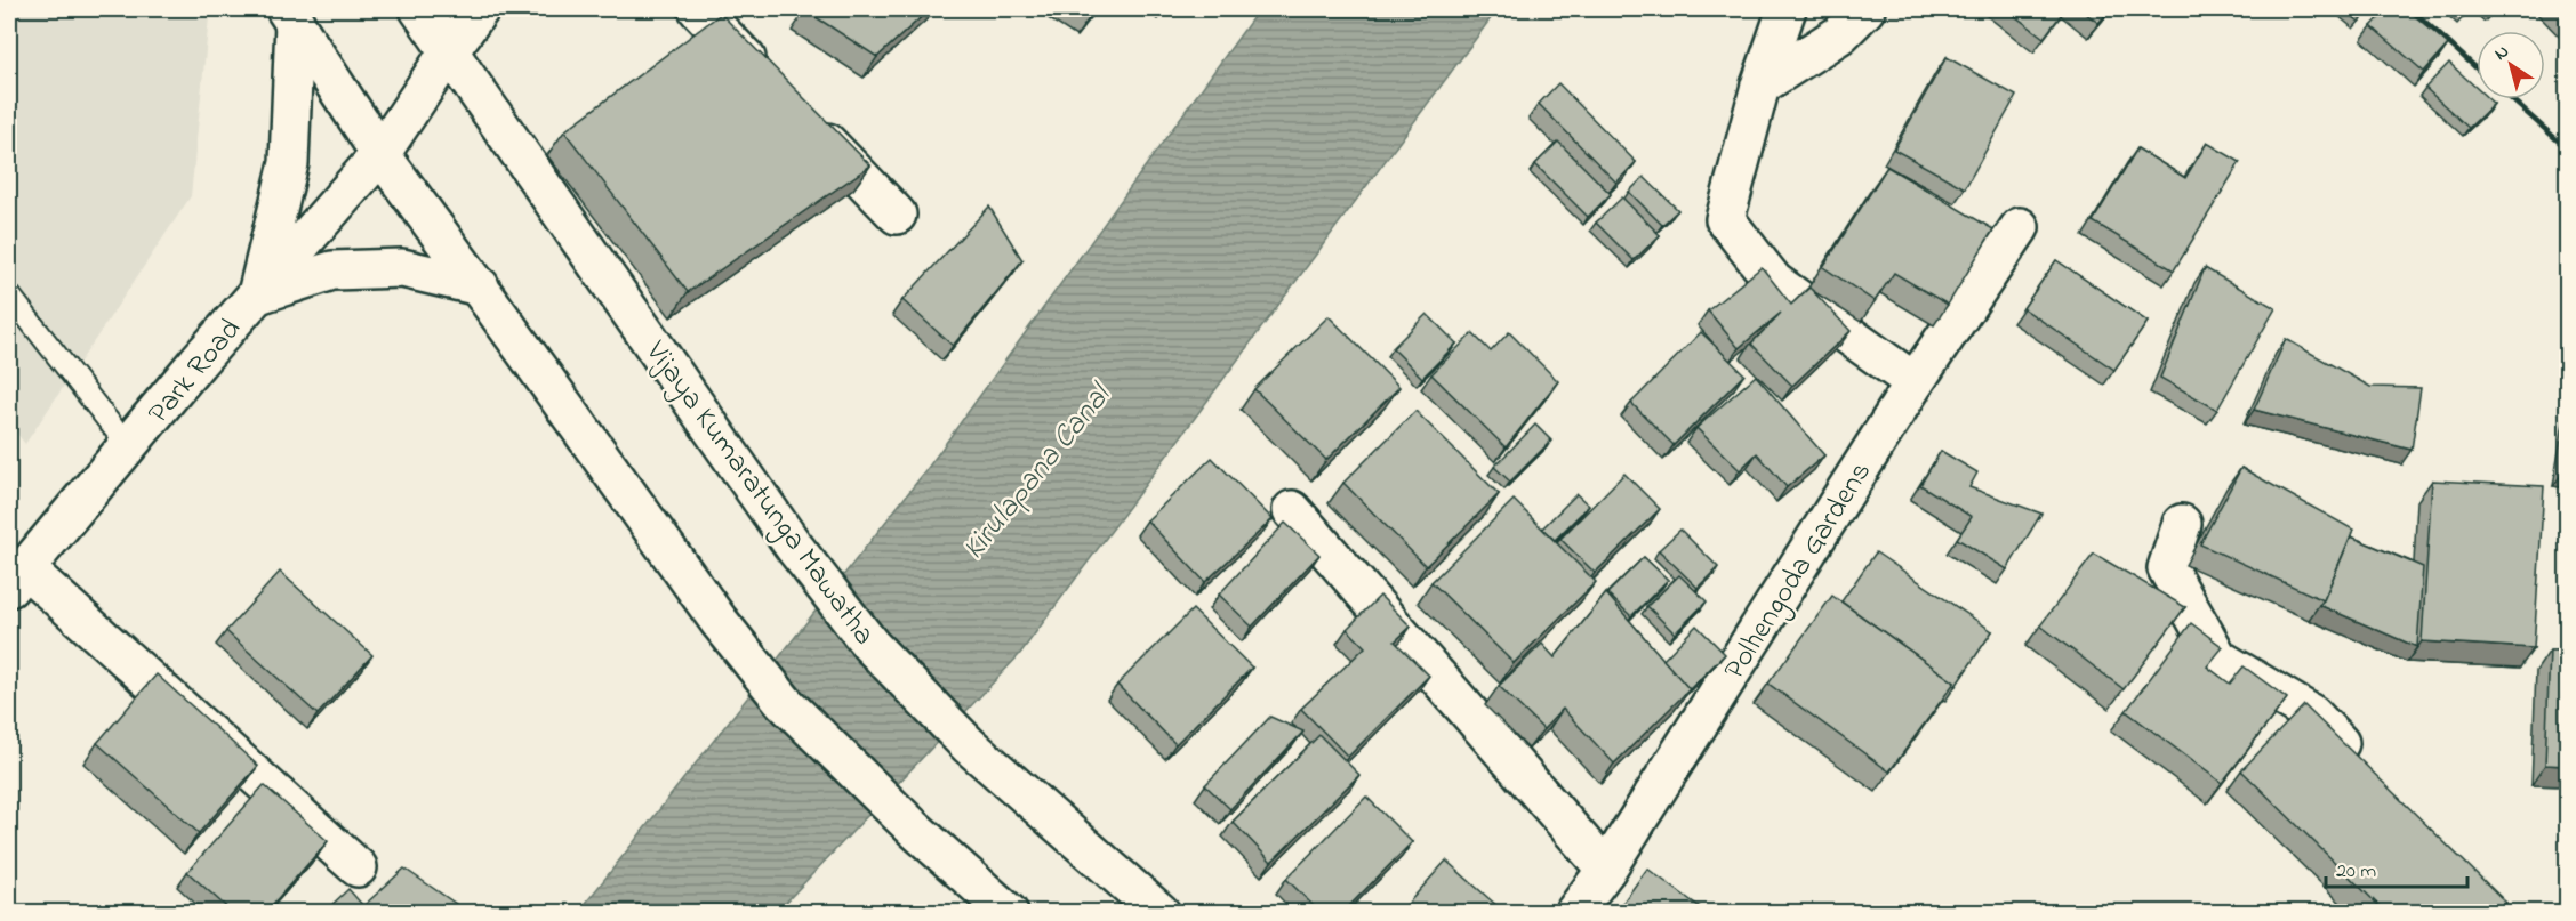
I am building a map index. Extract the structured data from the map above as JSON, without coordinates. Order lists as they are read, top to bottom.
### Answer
{
  "streets": {
    "main road": ["Park Road", "Vijaya Kumaratunga Mawatha", "Polhengoda Gardens"]
  },
  "crossings": [
    ["Park Road", "Vijaya Kumaratunga Mawatha"]
  ],
  "water": ["Kirulapana Canal"],
  "scale_bar": "20 m",
  "north": "top left"
}
